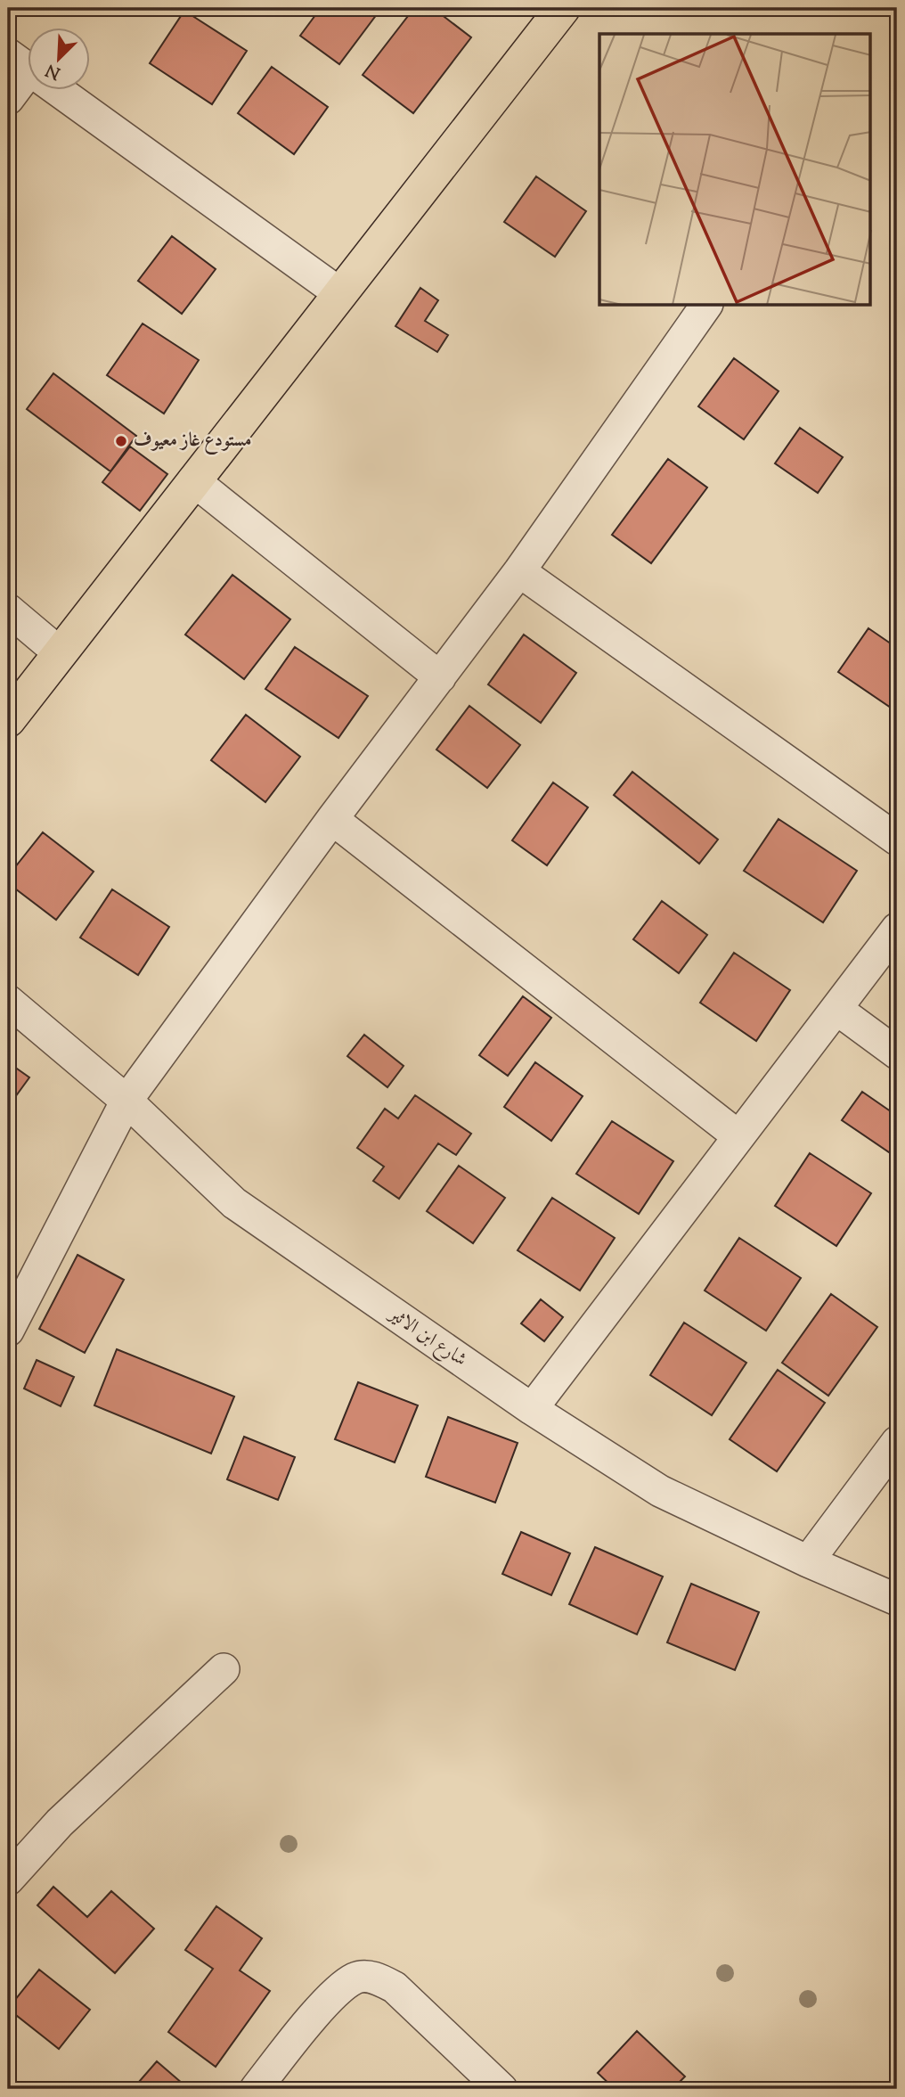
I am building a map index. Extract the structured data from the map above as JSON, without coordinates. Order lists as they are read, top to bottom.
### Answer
{
  "streets": {
    "street": ["شارع ابن الاثير"]
  },
  "places": ["مستودع غاز معيوف"],
  "north": "bottom left"
}
